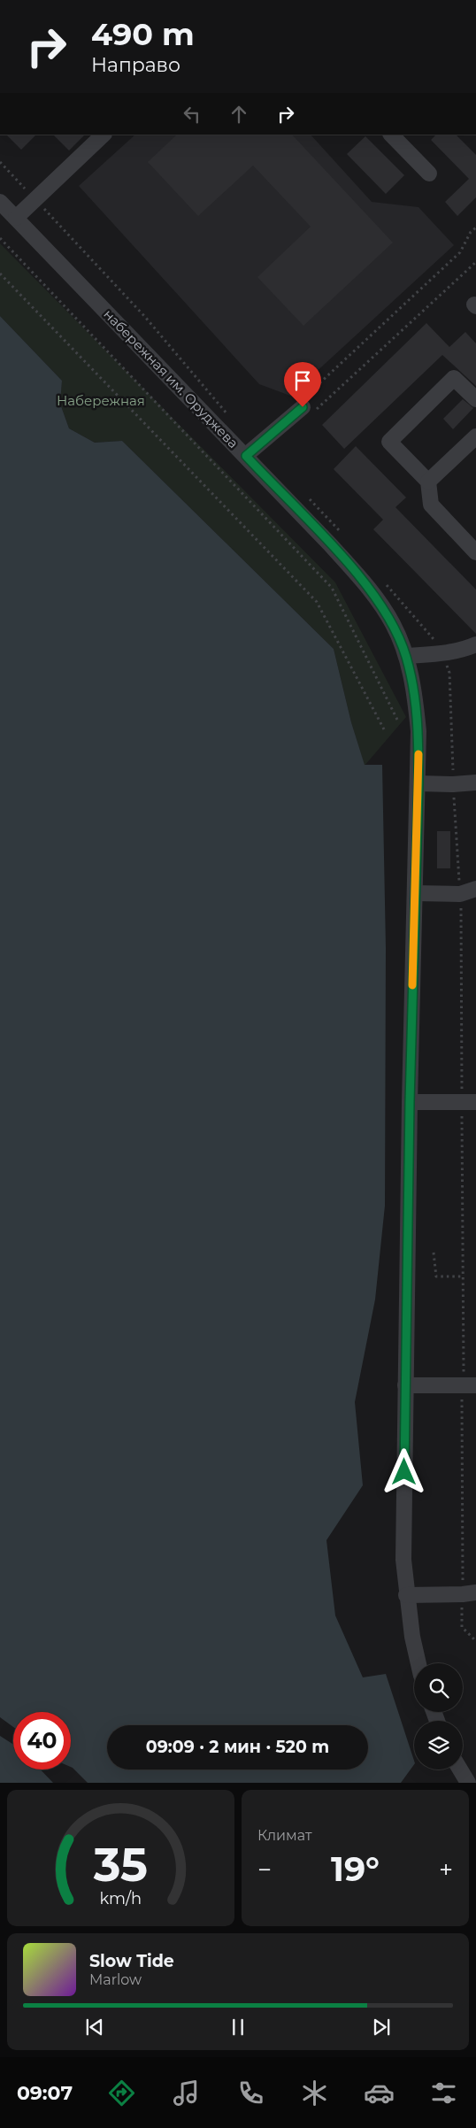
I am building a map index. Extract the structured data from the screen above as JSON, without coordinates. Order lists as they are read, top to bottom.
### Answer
{
  "streets": {
    "street": ["набережная им. Оруджева"]
  },
  "parks": ["Набережная"],
  "page": {
    "turn": ["490 m", "Направо"],
    "limit": "40",
    "trip": "09:09 · 2 мин · 520 m",
    "tile": "Климат",
    "heat": ["−", "19°", "+"],
    "song": ["Slow Tide", "Marlow"],
    "tabs": "09:07",
    "gauge": ["35", "km/h"]
  }
}
